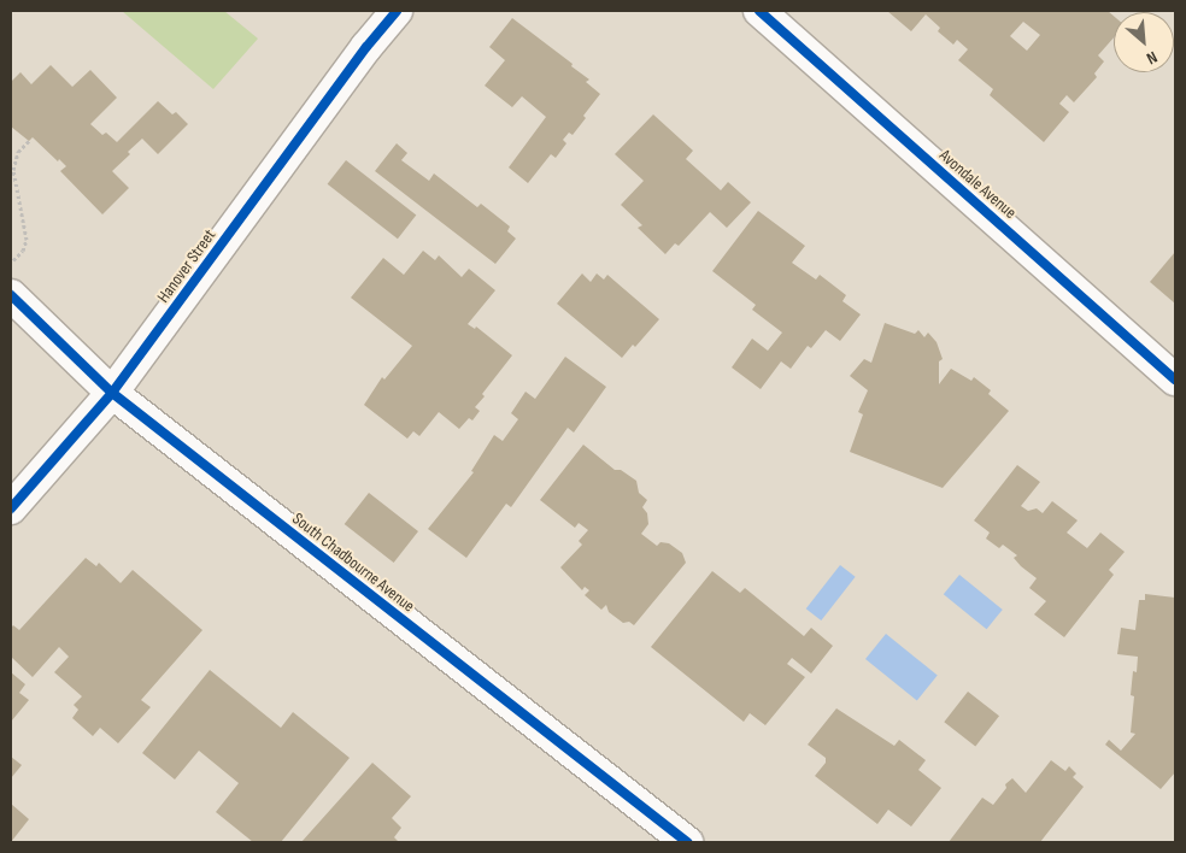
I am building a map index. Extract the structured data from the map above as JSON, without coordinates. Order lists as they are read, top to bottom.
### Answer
{
  "streets": {
    "street": ["Avondale Avenue", "Hanover Street", "South Chadbourne Avenue"]
  },
  "crossings": [
    ["Hanover Street", "South Chadbourne Avenue"]
  ],
  "north": "bottom right"
}
